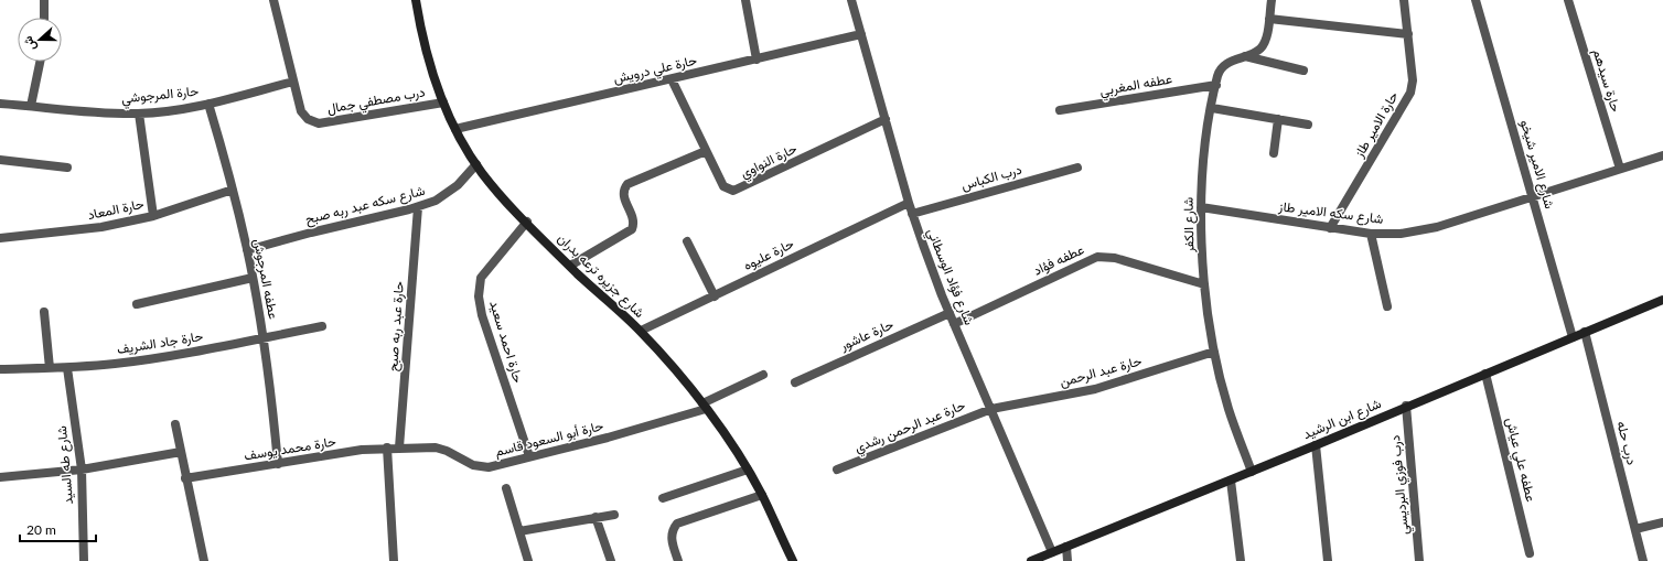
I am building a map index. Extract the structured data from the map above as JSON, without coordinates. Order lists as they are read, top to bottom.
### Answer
{
  "streets": {
    "street": [
      "حارة علي درويش",
      "حارة سيدهم",
      "عطفه المغربي",
      "حارة المرجوشي",
      "درب مصطفي جمال",
      "حارة الامير طاز",
      "حارة النواوي",
      "شارع الامير شيخو",
      "درب الكباس",
      "شارع سكه عبد ربه صبح",
      "حارة المعاد",
      "شارع سكه الامير طاز",
      "شارع الكفر",
      "حارة عليوه",
      "عطفه فؤاد",
      "شارع جزيره ترعه بدران",
      "شارع فؤاد الوسطاني",
      "عطفه المرجوش",
      "حارة عبد ربه صبح",
      "حارة عاشور",
      "حارة احمد سعيد",
      "حارة جاد الشريف",
      "حارة عبد الرحمن",
      "شارع ابن الرشيد",
      "حارة عبد الرحمن رشدي",
      "حارة أبو السعود قاسم",
      "درب حله",
      "حارة محمد يوسف",
      "عطفه علي عياش",
      "شارع طه السيد",
      "درب فوزي البرديسي"
    ]
  },
  "crossings": [
    ["حارة علي درويش", "حارة النواوي"],
    ["حارة علي درويش", "شارع جزيره ترعه بدران"],
    ["حارة علي درويش", "شارع فؤاد الوسطاني"],
    ["حارة سيدهم", "شارع سكه الامير طاز"],
    ["عطفه المغربي", "شارع الكفر"],
    ["حارة المرجوشي", "درب مصطفي جمال"],
    ["حارة المرجوشي", "عطفه المرجوش"],
    ["درب مصطفي جمال", "شارع جزيره ترعه بدران"],
    ["حارة الامير طاز", "شارع سكه الامير طاز"],
    ["حارة النواوي", "شارع فؤاد الوسطاني"],
    ["شارع الامير شيخو", "شارع سكه الامير طاز"],
    ["شارع الامير شيخو", "شارع ابن الرشيد"],
    ["درب الكباس", "شارع فؤاد الوسطاني"],
    ["شارع سكه عبد ربه صبح", "شارع جزيره ترعه بدران"],
    ["شارع سكه عبد ربه صبح", "عطفه المرجوش"],
    ["شارع سكه عبد ربه صبح", "حارة عبد ربه صبح"],
    ["حارة المعاد", "عطفه المرجوش"],
    ["شارع سكه الامير طاز", "شارع الكفر"],
    ["شارع الكفر", "عطفه فؤاد"],
    ["شارع الكفر", "حارة عبد الرحمن"],
    ["شارع الكفر", "شارع ابن الرشيد"],
    ["حارة عليوه", "شارع جزيره ترعه بدران"],
    ["حارة عليوه", "شارع فؤاد الوسطاني"],
    ["عطفه فؤاد", "شارع فؤاد الوسطاني"],
    ["شارع جزيره ترعه بدران", "حارة احمد سعيد"],
    ["شارع جزيره ترعه بدران", "حارة أبو السعود قاسم"],
    ["شارع فؤاد الوسطاني", "حارة عاشور"],
    ["شارع فؤاد الوسطاني", "حارة عبد الرحمن"],
    ["شارع فؤاد الوسطاني", "شارع ابن الرشيد"],
    ["شارع فؤاد الوسطاني", "حارة عبد الرحمن رشدي"],
    ["عطفه المرجوش", "حارة جاد الشريف"],
    ["عطفه المرجوش", "حارة محمد يوسف"],
    ["حارة عبد ربه صبح", "حارة أبو السعود قاسم"],
    ["حارة عبد ربه صبح", "حارة محمد يوسف"],
    ["حارة احمد سعيد", "حارة أبو السعود قاسم"],
    ["حارة جاد الشريف", "شارع طه السيد"],
    ["حارة عبد الرحمن", "حارة عبد الرحمن رشدي"],
    ["شارع ابن الرشيد", "درب حله"],
    ["شارع ابن الرشيد", "عطفه علي عياش"],
    ["شارع ابن الرشيد", "درب فوزي البرديسي"],
    ["حارة أبو السعود قاسم", "حارة محمد يوسف"]
  ],
  "scale_bar": "20 m",
  "north": "left"
}
